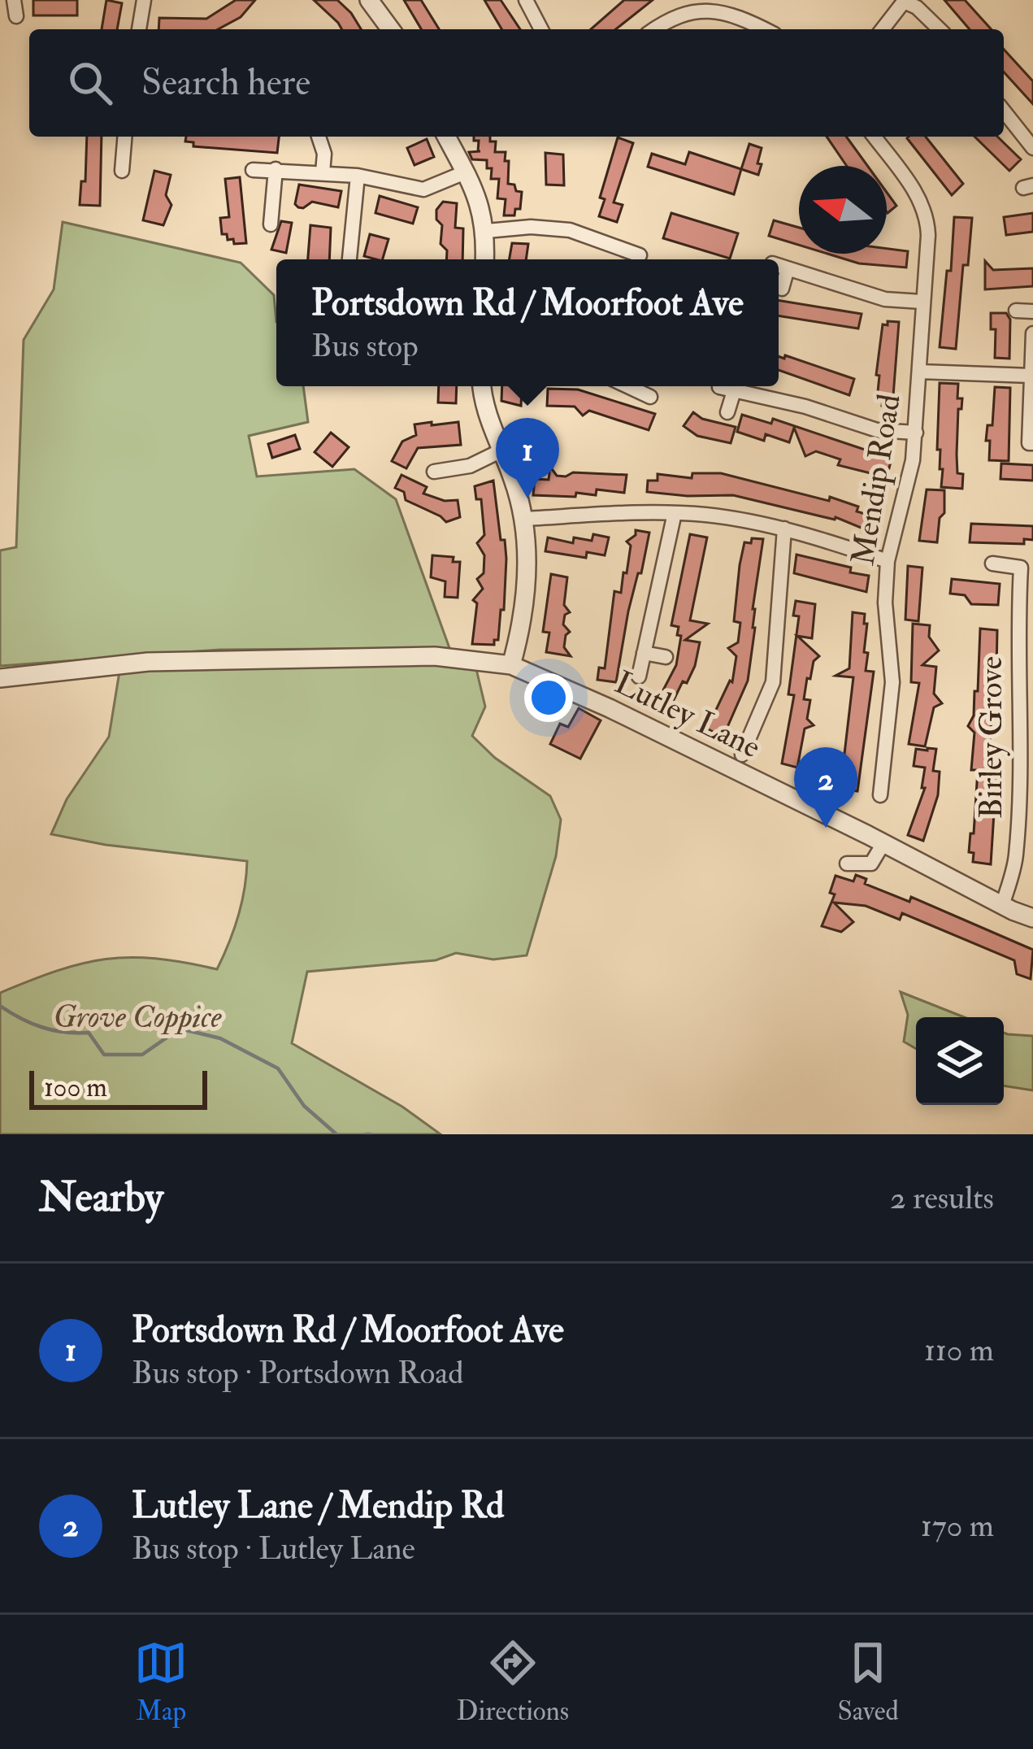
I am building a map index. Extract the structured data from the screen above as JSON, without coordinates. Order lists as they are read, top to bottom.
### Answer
{
  "streets": {
    "street": ["Mendip Road", "Lutley Lane", "Birley Grove"]
  },
  "crossings": [
    ["Lutley Lane", "Birley Grove"]
  ],
  "parks": ["Grove Coppice"],
  "scale_bar": "100 m",
  "north": "left",
  "page": {
    "search": "Search here",
    "popup": ["Portsdown Rd / Moorfoot Ave", "Bus stop"],
    "pins": ["1", "2"],
    "scale": "100 m",
    "heading": ["Nearby", "2 results"],
    "list": [
      {
        "mark": "1",
        "name": "Portsdown Rd / Moorfoot Ave",
        "note": "Bus stop · Portsdown Road",
        "value": "110 m"
      },
      {
        "mark": "2",
        "name": "Lutley Lane / Mendip Rd",
        "note": "Bus stop · Lutley Lane",
        "value": "170 m"
      }
    ],
    "nav": ["Map", "Directions", "Saved"]
  }
}
